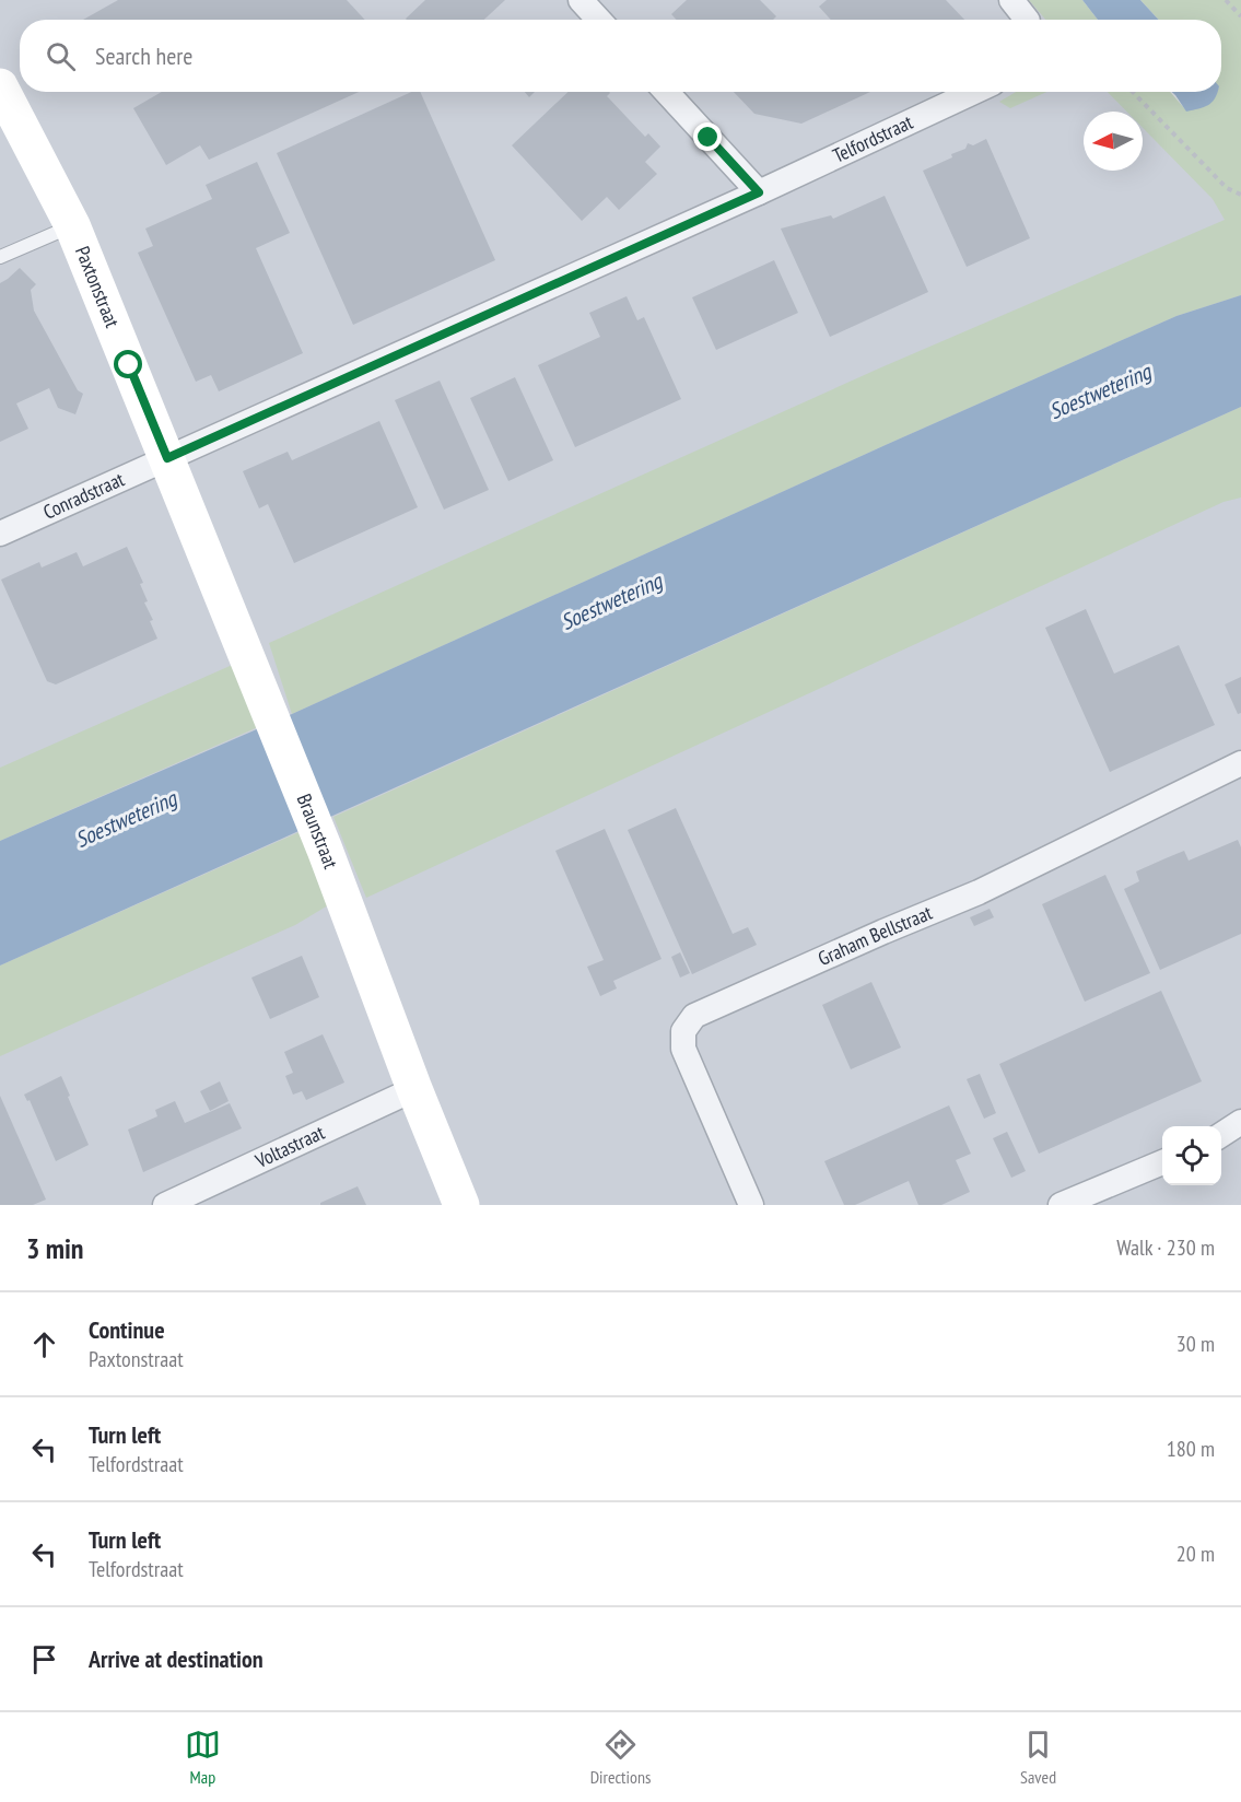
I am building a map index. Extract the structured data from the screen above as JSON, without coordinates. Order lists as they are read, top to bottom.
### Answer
{
  "streets": {
    "street": [
      "Telfordstraat",
      "Paxtonstraat",
      "Conradstraat",
      "Braunstraat",
      "Graham Bellstraat",
      "Voltastraat"
    ]
  },
  "crossings": [
    ["Telfordstraat", "Paxtonstraat"],
    ["Telfordstraat", "Conradstraat"],
    ["Telfordstraat", "Braunstraat"],
    ["Paxtonstraat", "Conradstraat"],
    ["Paxtonstraat", "Braunstraat"],
    ["Conradstraat", "Braunstraat"],
    ["Braunstraat", "Voltastraat"]
  ],
  "water": ["Soestwetering"],
  "north": "left",
  "page": {
    "search": "Search here",
    "heading": ["3 min", "Walk · 230 m"],
    "list": [
      ["Continue", "Paxtonstraat", "30 m"],
      ["Turn left", "Telfordstraat", "180 m"],
      ["Turn left", "Telfordstraat", "20 m"],
      "Arrive at destination"
    ],
    "nav": ["Map", "Directions", "Saved"]
  }
}
